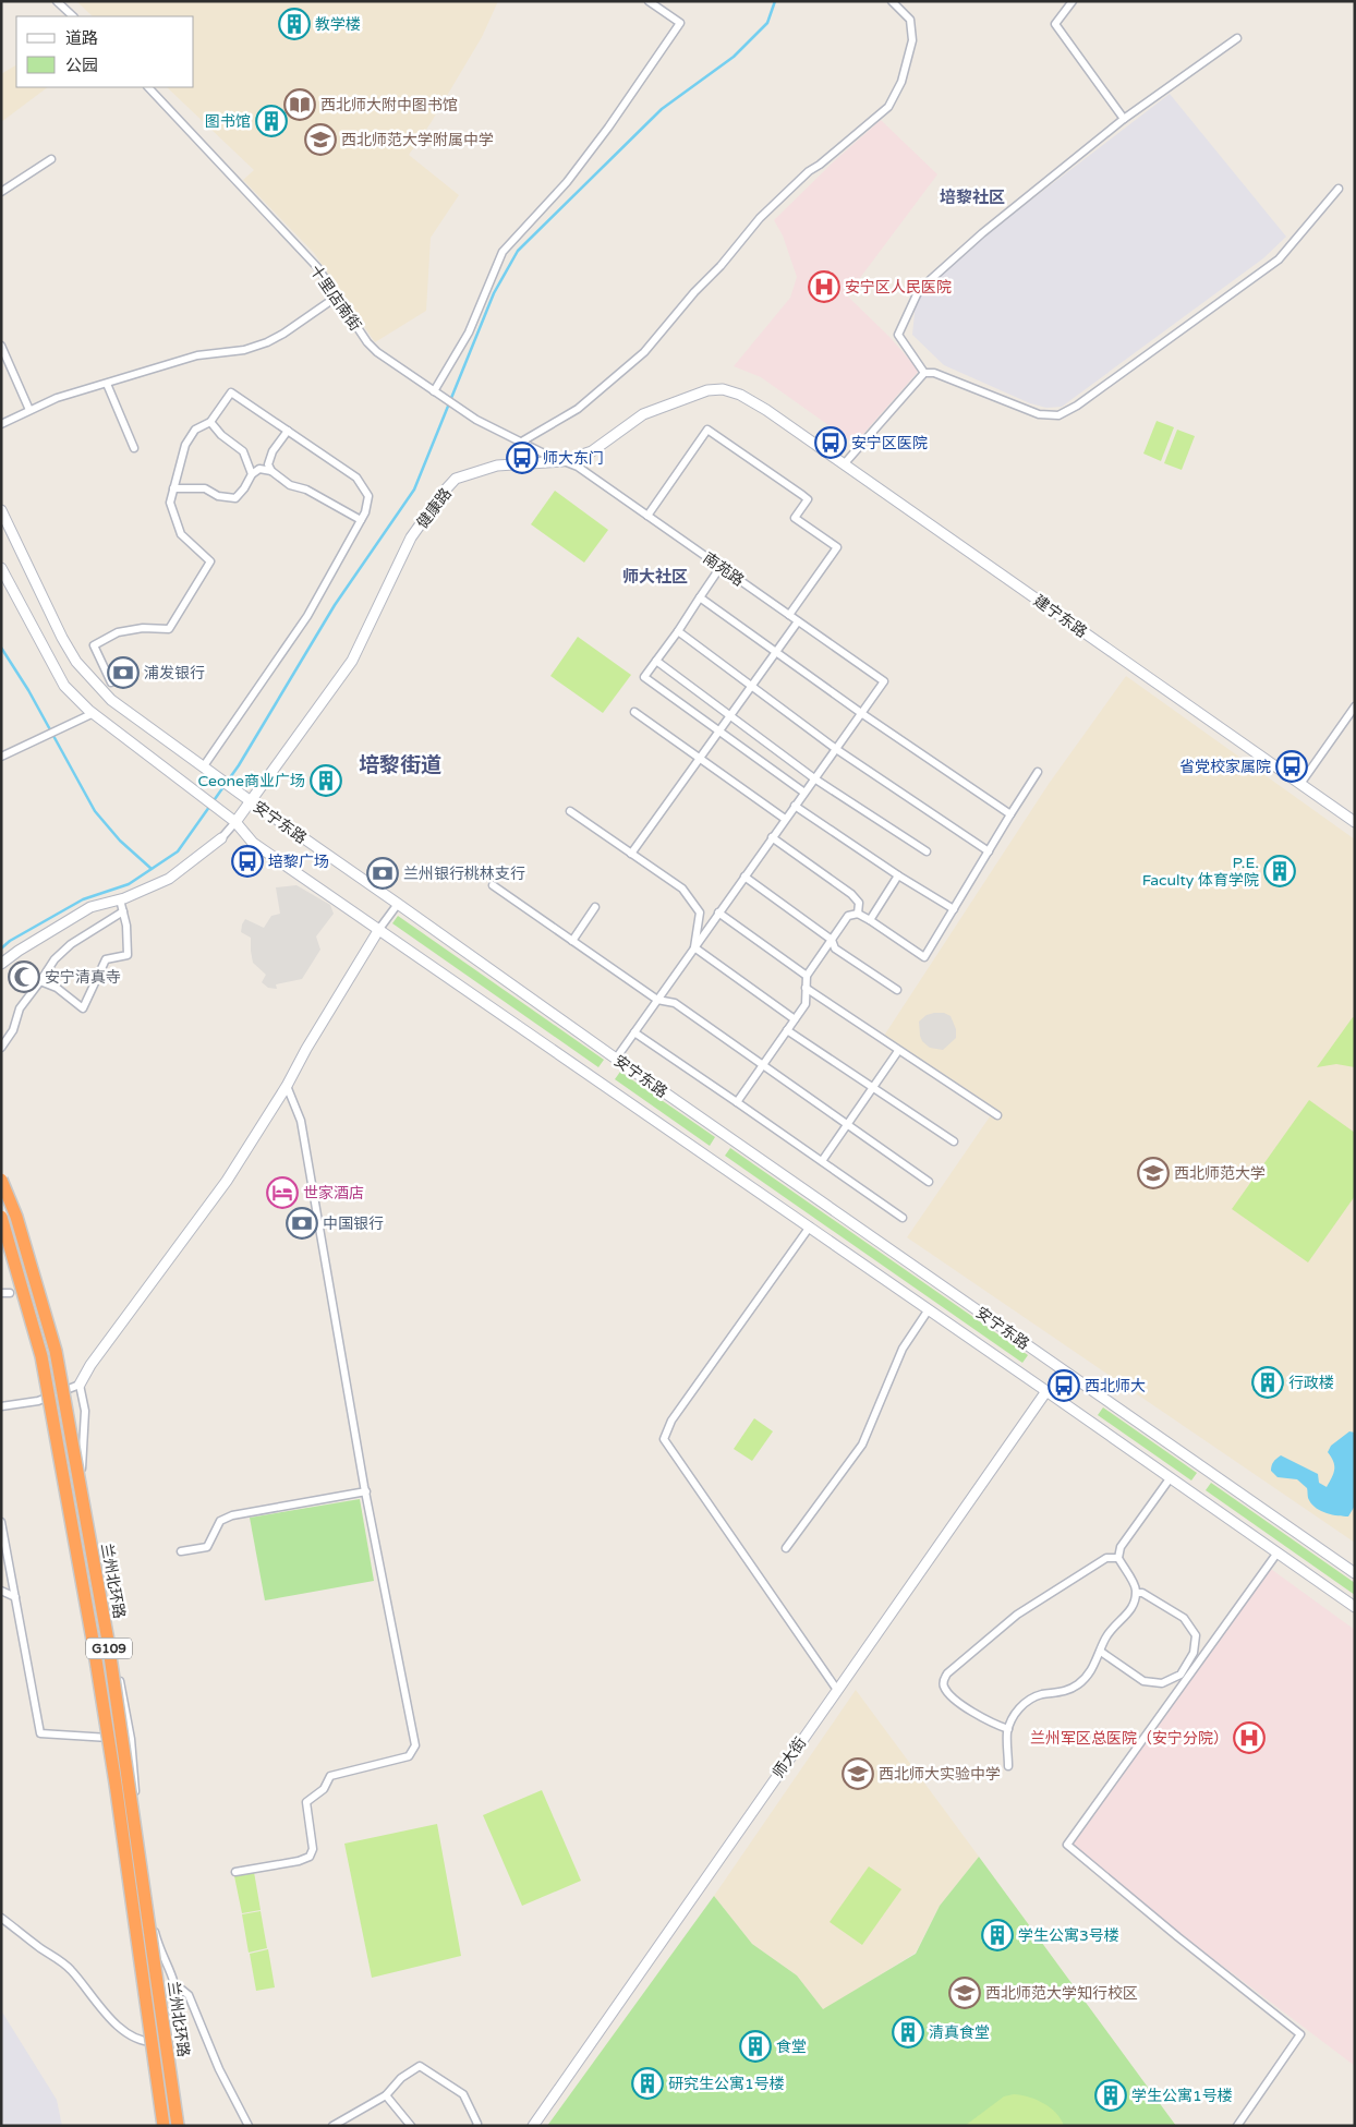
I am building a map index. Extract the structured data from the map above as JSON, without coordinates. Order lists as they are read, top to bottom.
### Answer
{
  "streets": {
    "highway": ["兰州北环路", "G109"],
    "main road": [
      "健康路",
      "建宁东路",
      "安宁东路",
      "师大街"
    ],
    "street": ["十里店南街", "南苑路"]
  },
  "crossings": [
    ["十里店南街", "健康路"],
    ["十里店南街", "南苑路"],
    ["健康路", "南苑路"],
    ["健康路", "建宁东路"],
    ["健康路", "安宁东路"],
    ["安宁东路", "师大街"]
  ],
  "districts": ["培黎社区", "师大社区", "培黎街道"],
  "places": {
    "building": [
      "教学楼",
      "图书馆",
      "Ceone商业广场",
      "P.E. Faculty 体育学院",
      "行政楼",
      "学生公寓3号楼",
      "清真食堂",
      "食堂",
      "研究生公寓1号楼",
      "学生公寓1号楼"
    ],
    "library": ["西北师大附中图书馆"],
    "school or university": [
      "西北师范大学附属中学",
      "西北师范大学",
      "西北师大实验中学",
      "西北师范大学知行校区"
    ],
    "hospital": ["安宁区人民医院", "兰州军区总医院（安宁分院）"],
    "bus stop": [
      "安宁区医院",
      "师大东门",
      "省党校家属院",
      "培黎广场",
      "西北师大"
    ],
    "bank": ["浦发银行", "兰州银行桃林支行", "中国银行"],
    "mosque": ["安宁清真寺"],
    "hotel": ["世家酒店"]
  },
  "legend": ["道路", "公园"]
}
